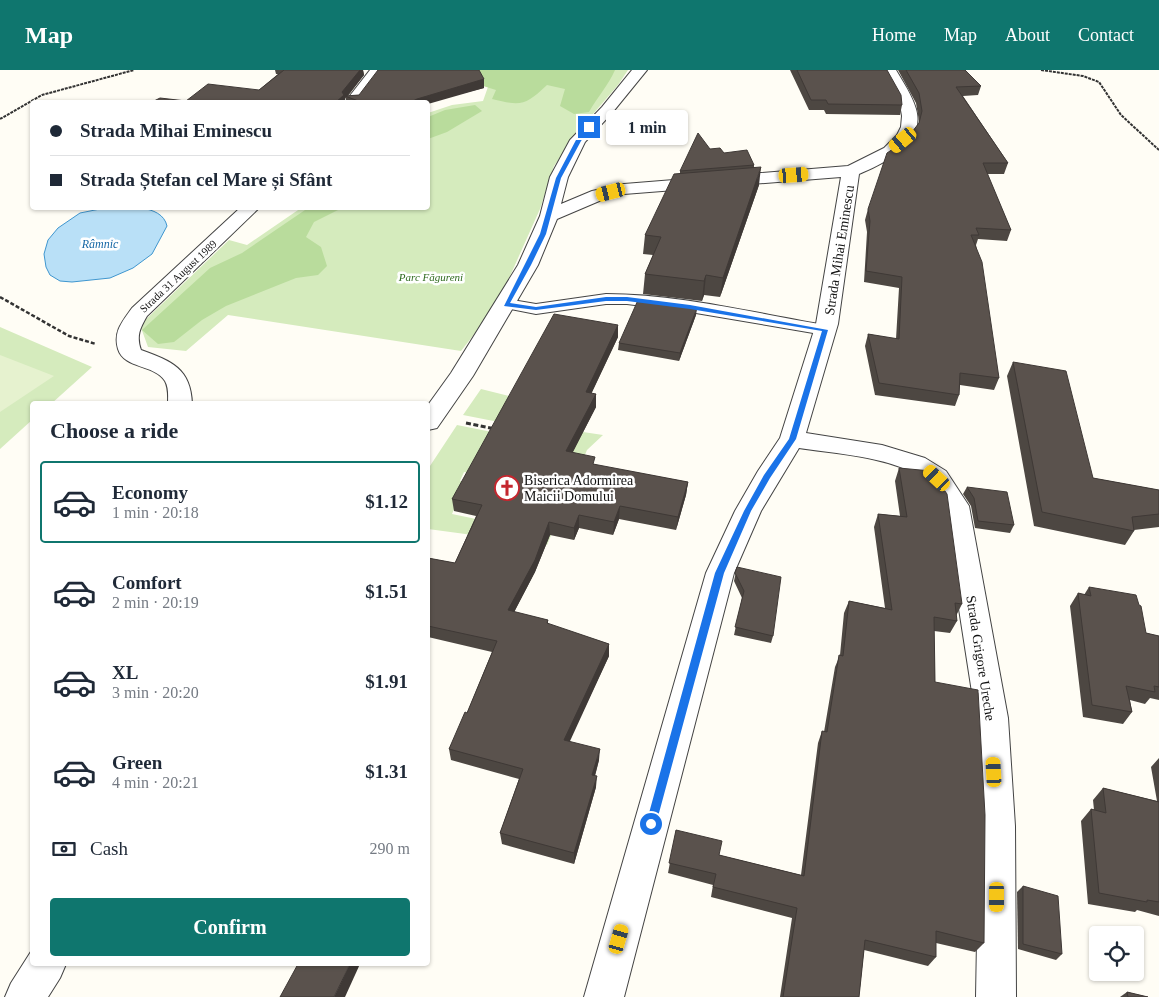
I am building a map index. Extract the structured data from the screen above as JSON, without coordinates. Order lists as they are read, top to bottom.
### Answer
{
  "streets": {
    "street": ["Strada Mihai Eminescu", "Strada 31 August 1989", "Strada Grigore Ureche"]
  },
  "crossings": [
    ["Strada Mihai Eminescu", "Strada Grigore Ureche"]
  ],
  "water": ["Râmnic"],
  "parks": ["Parc Făgureni"],
  "places": {
    "church": ["Biserica Adormirea Maicii Domului"]
  },
  "page": {
    "header": "Map",
    "nav": [
      "Home",
      "Map",
      "About",
      "Contact"
    ],
    "banner": ["Strada Mihai Eminescu", "Strada Ștefan cel Mare și Sfânt"],
    "bubble": "1 min",
    "heading": "Choose a ride",
    "list": [
      {
        "name": "Economy",
        "note": "1 min · 20:18",
        "value": "$1.12"
      },
      {
        "name": "Comfort",
        "note": "2 min · 20:19",
        "value": "$1.51"
      },
      {
        "name": "XL",
        "note": "3 min · 20:20",
        "value": "$1.91"
      },
      {
        "name": "Green",
        "note": "4 min · 20:21",
        "value": "$1.31"
      }
    ],
    "pay": ["Cash", "290 m"],
    "buttons": "Confirm"
  }
}
